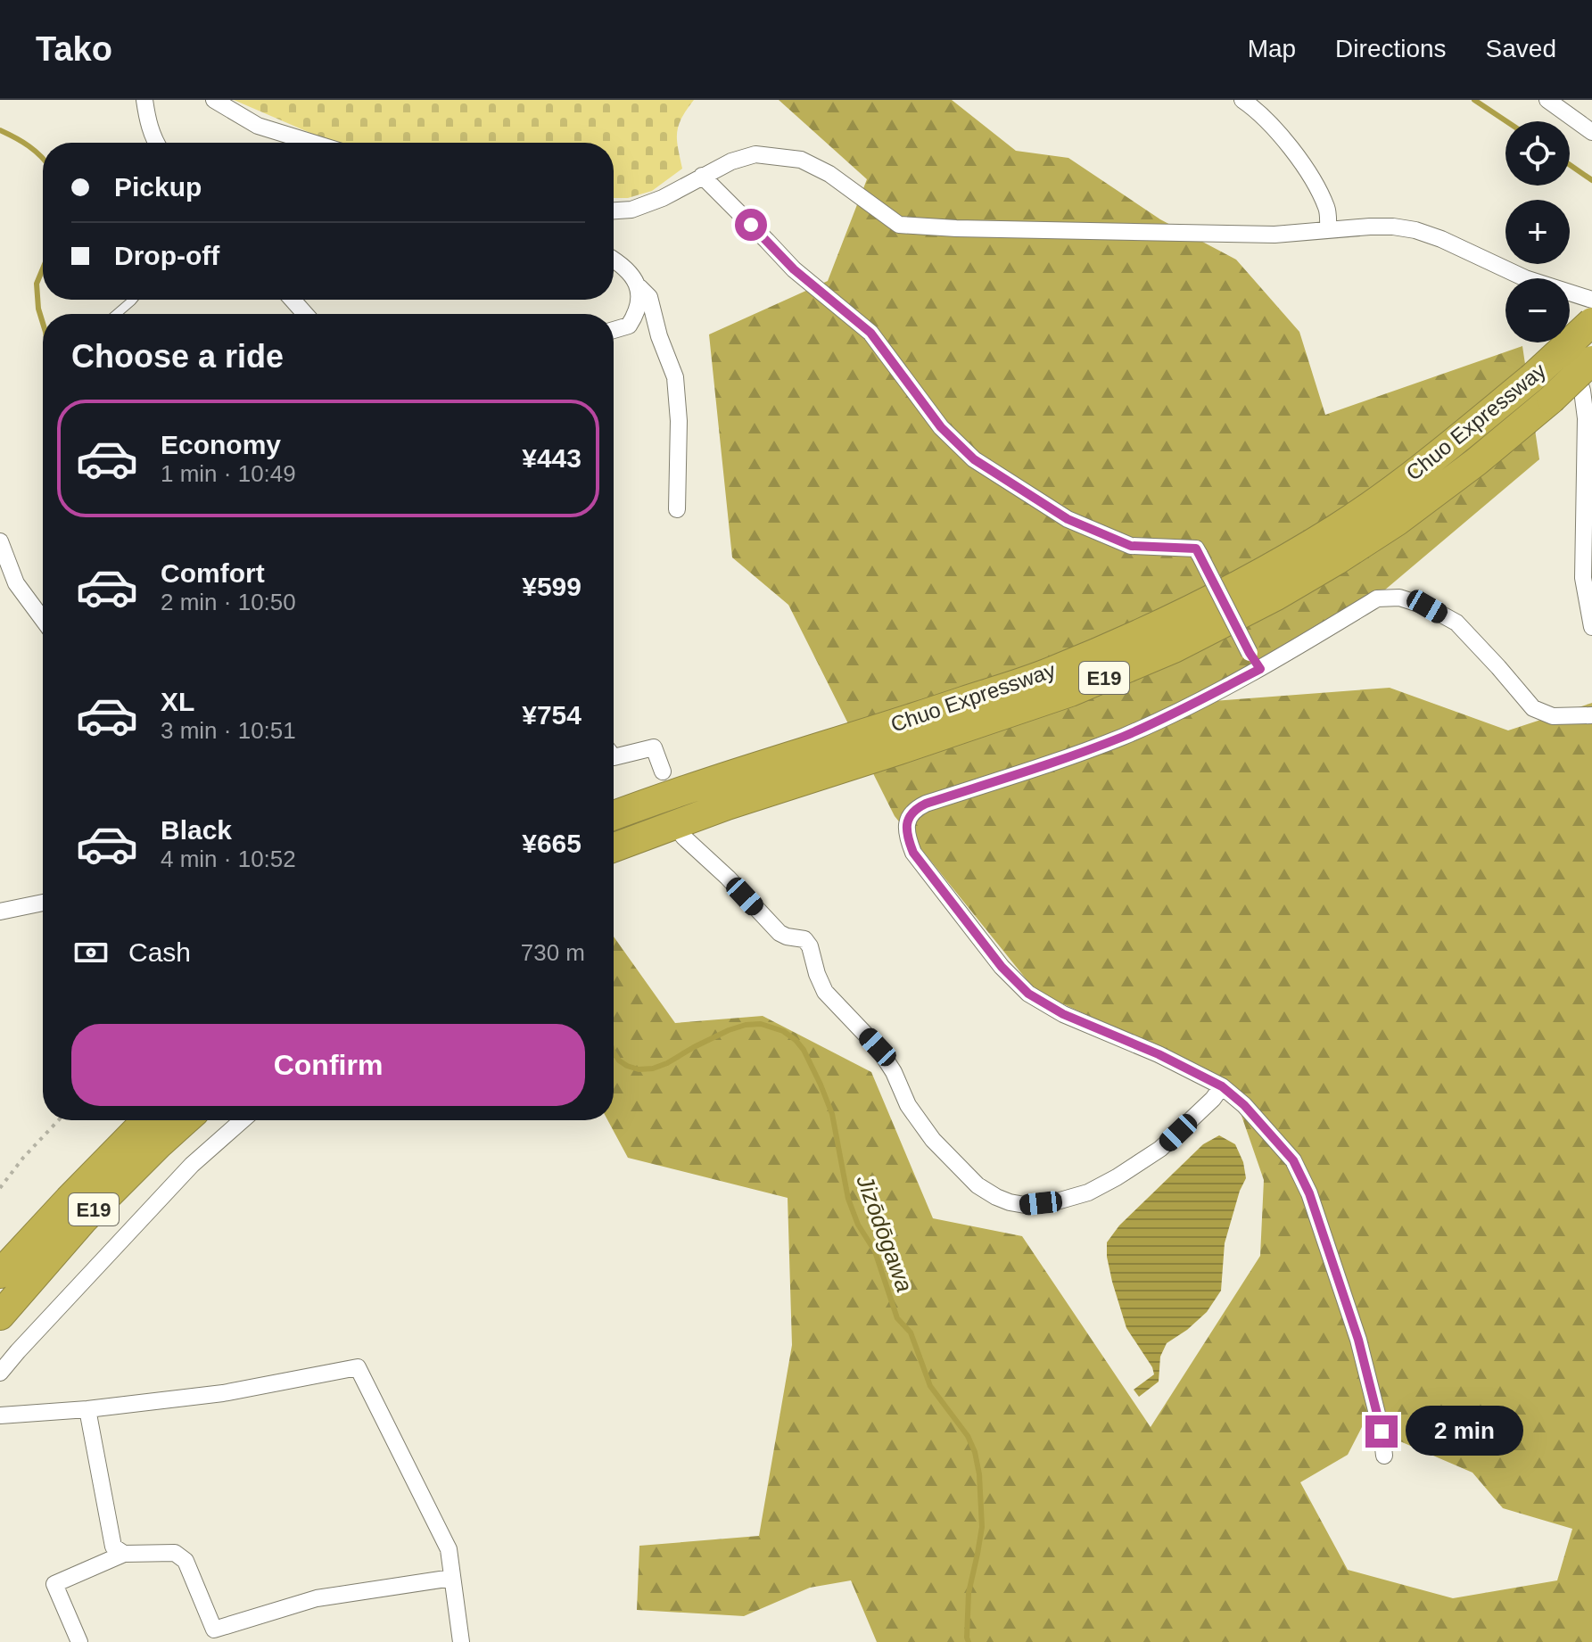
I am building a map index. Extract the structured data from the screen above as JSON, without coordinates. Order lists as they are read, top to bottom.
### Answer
{
  "streets": {
    "highway": ["Chuo Expressway", "E19"]
  },
  "water": ["Jizōdōgawa"],
  "page": {
    "header": "Tako",
    "nav": ["Map", "Directions", "Saved"],
    "map_buttons": ["+", "−"],
    "banner": ["Pickup", "Drop-off"],
    "heading": "Choose a ride",
    "list": [
      {
        "name": "Economy",
        "note": "1 min · 10:49",
        "value": "¥443"
      },
      {
        "name": "Comfort",
        "note": "2 min · 10:50",
        "value": "¥599"
      },
      {
        "name": "XL",
        "note": "3 min · 10:51",
        "value": "¥754"
      },
      {
        "name": "Black",
        "note": "4 min · 10:52",
        "value": "¥665"
      }
    ],
    "pay": ["Cash", "730 m"],
    "buttons": "Confirm",
    "bubble": "2 min"
  }
}
